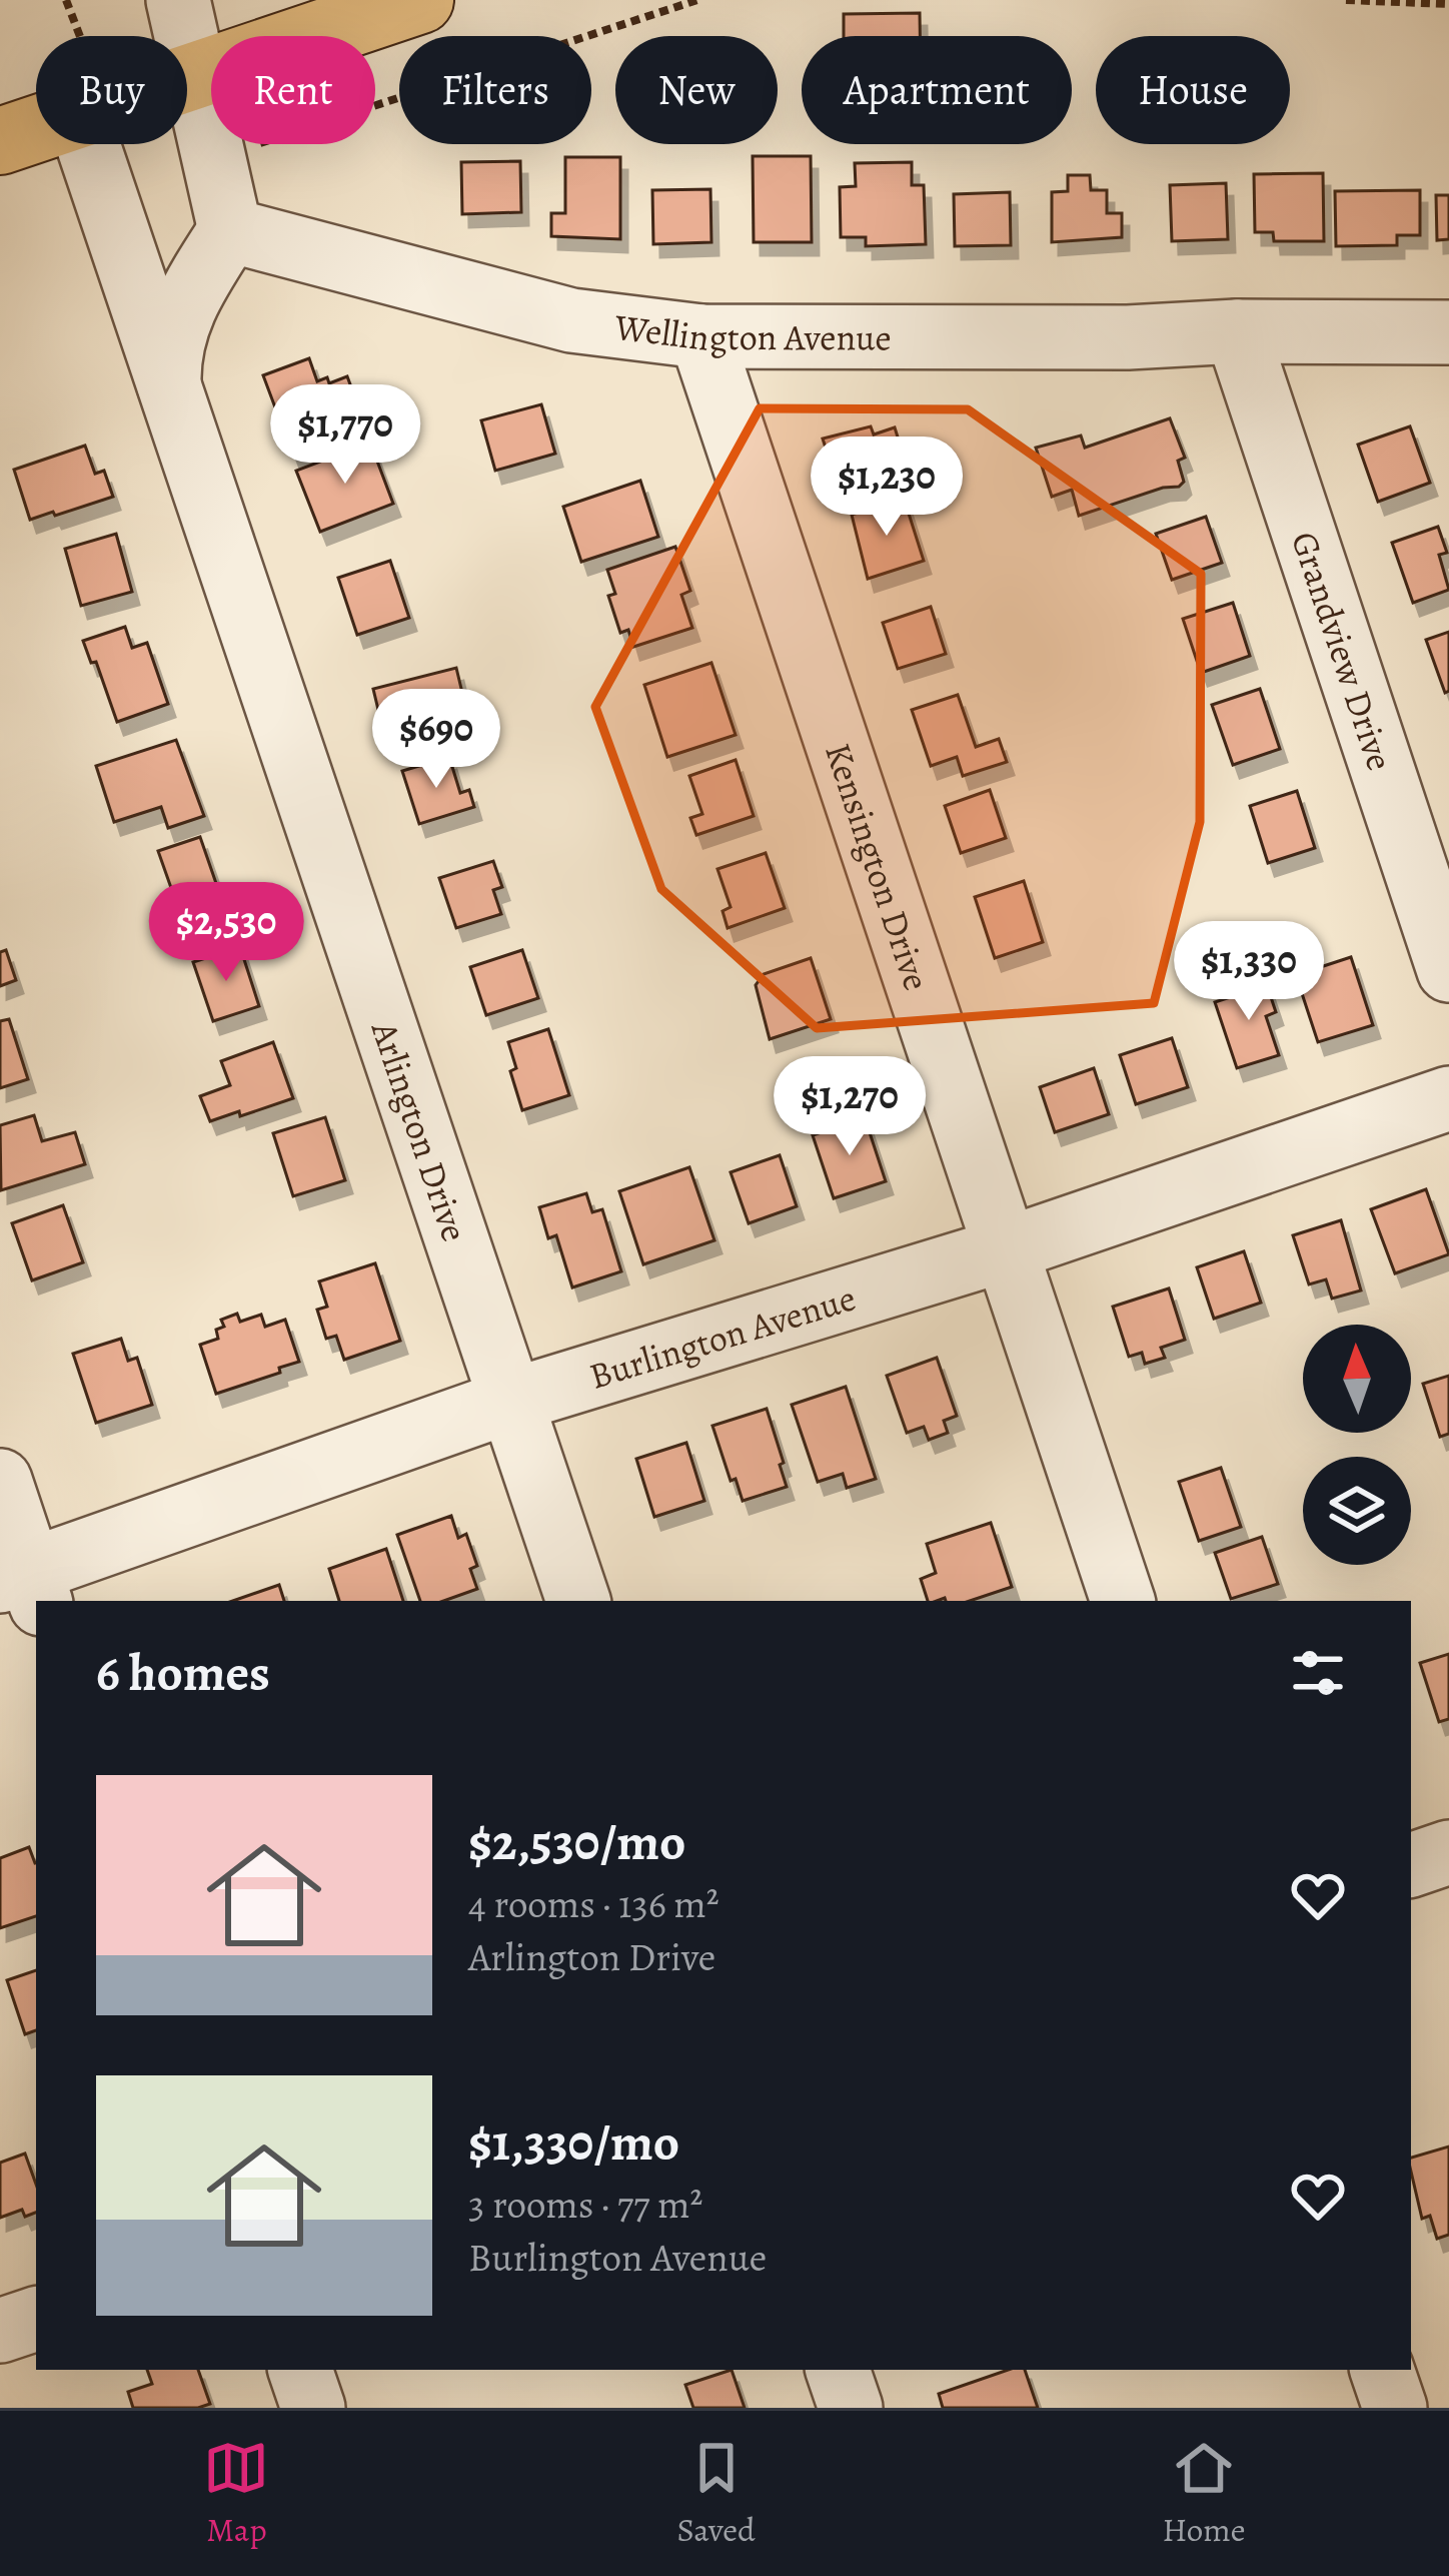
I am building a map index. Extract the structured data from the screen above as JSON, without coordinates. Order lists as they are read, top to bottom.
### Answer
{
  "streets": {
    "street": [
      "Wellington Avenue",
      "Grandview Drive",
      "Kensington Drive",
      "Arlington Drive",
      "Burlington Avenue"
    ]
  },
  "crossings": [
    ["Wellington Avenue", "Grandview Drive"],
    ["Wellington Avenue", "Kensington Drive"],
    ["Wellington Avenue", "Arlington Drive"],
    ["Kensington Drive", "Burlington Avenue"],
    ["Arlington Drive", "Burlington Avenue"]
  ],
  "north": "top",
  "page": {
    "chip": [
      "Buy",
      "Rent",
      "Filters",
      "New",
      "Apartment",
      "House"
    ],
    "price": [
      "$1,770",
      "$1,230",
      "$690",
      "$2,530",
      "$1,330",
      "$1,270"
    ],
    "heading": "6 homes",
    "list": [
      {
        "name": "$2,530/mo",
        "note": "4 rooms · 136 m² · Arlington Drive"
      },
      {
        "name": "$1,330/mo",
        "note": "3 rooms · 77 m² · Burlington Avenue"
      }
    ],
    "tabs": ["Map", "Saved", "Home"]
  }
}
